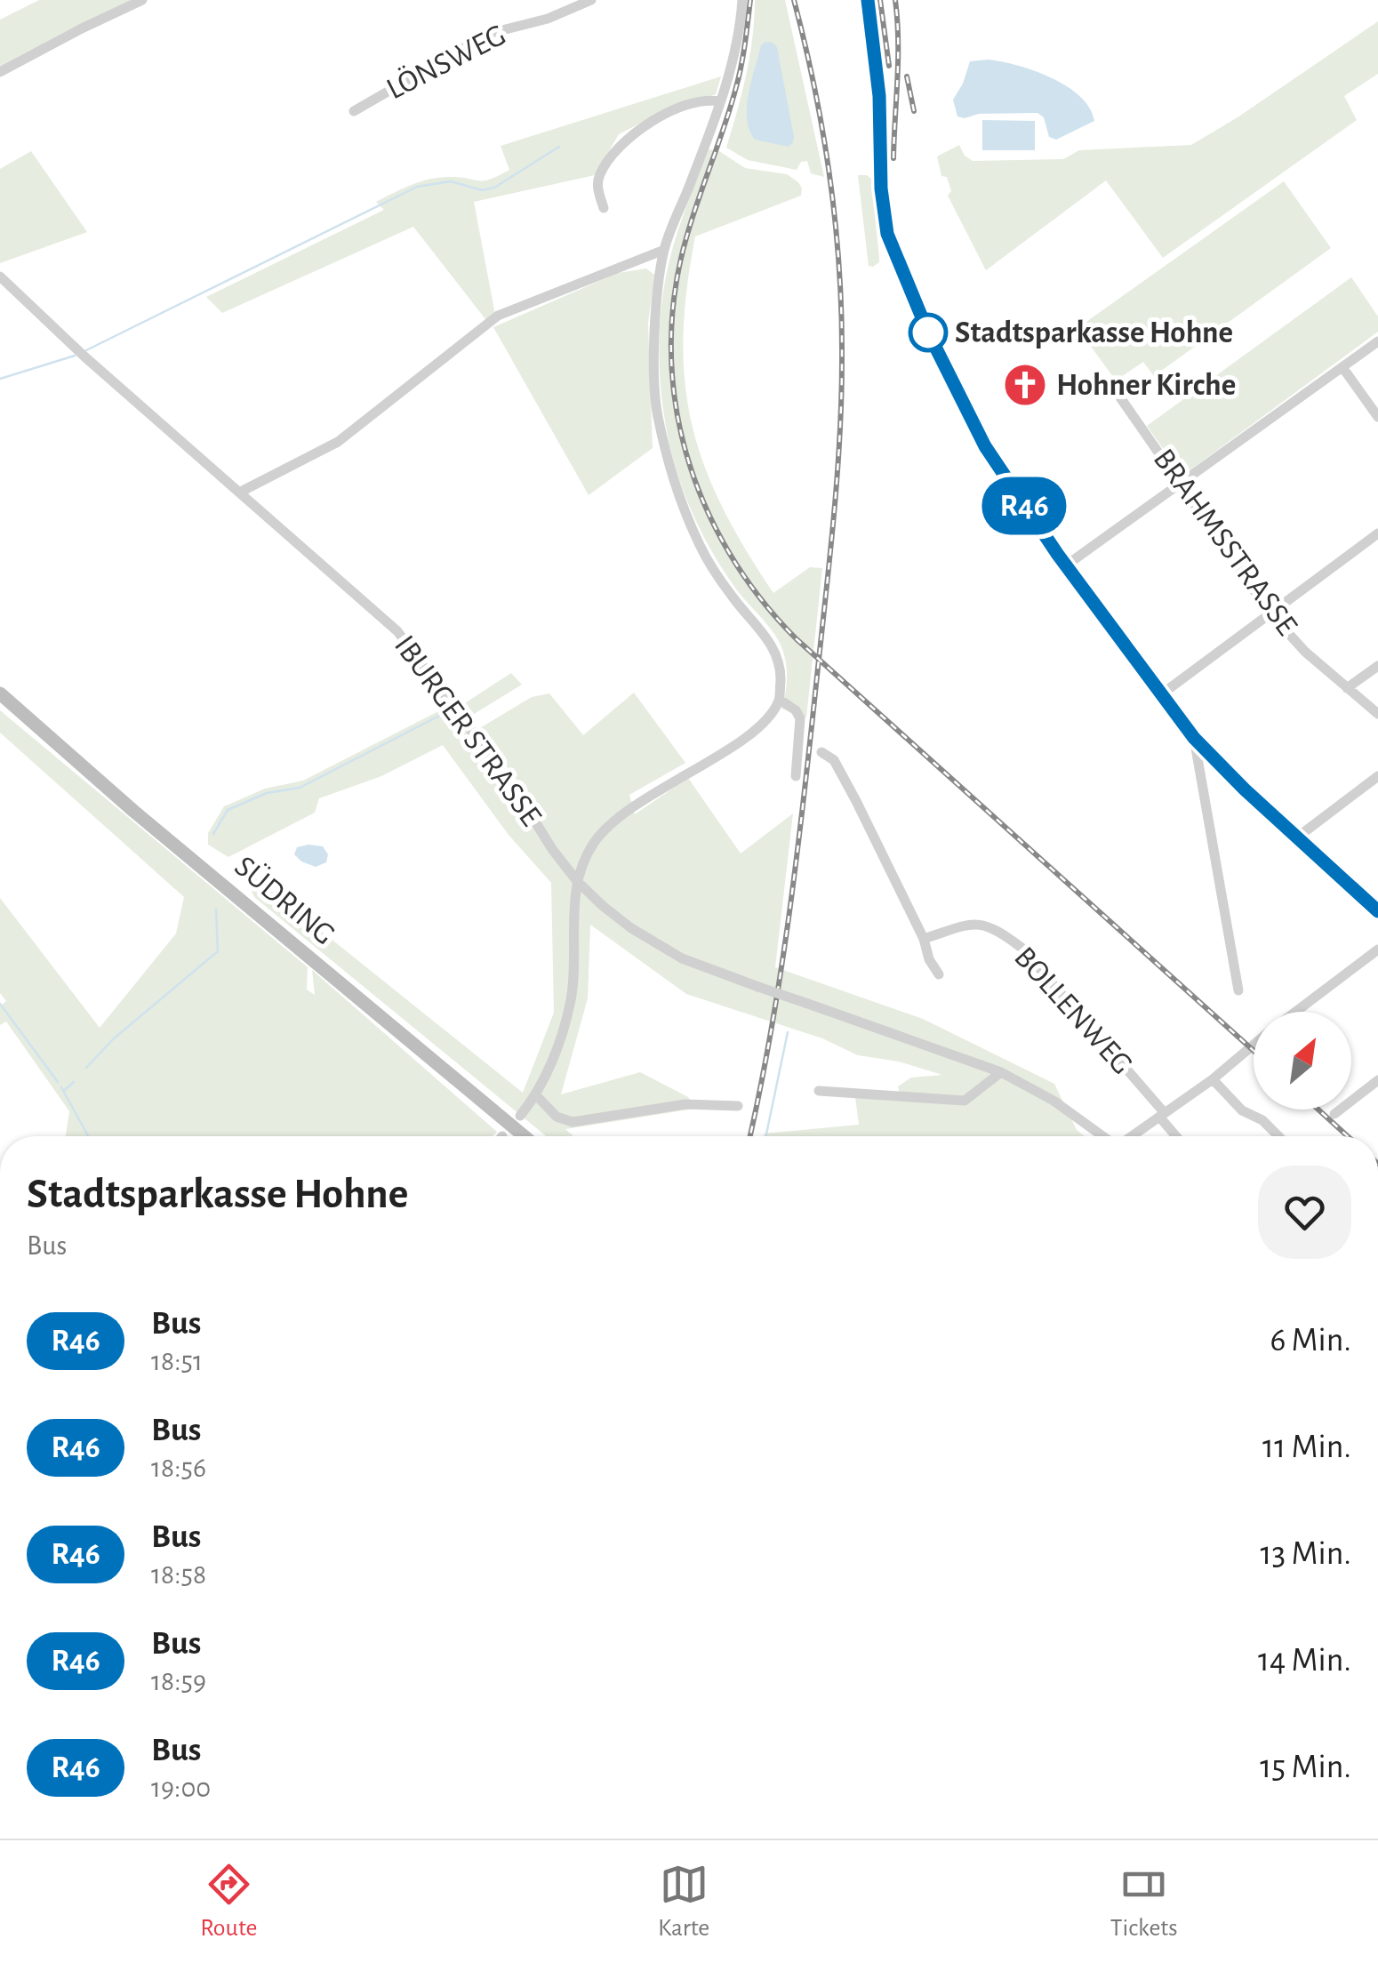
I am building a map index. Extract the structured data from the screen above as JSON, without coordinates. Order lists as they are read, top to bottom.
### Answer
{
  "streets": {
    "main road": ["SÜDRING"],
    "street": [
      "LÖNSWEG",
      "BRAHMSSTRASSE",
      "IBURGER STRASSE",
      "BOLLENWEG"
    ]
  },
  "places": {
    "other": ["Stadtsparkasse Hohne"],
    "church": ["Hohner Kirche"]
  },
  "lines": ["bus line R46"],
  "north": "top right",
  "page": {
    "on_map": "R46",
    "heading": ["Stadtsparkasse Hohne", "Bus"],
    "list": [
      {
        "mark": "R46",
        "name": "Bus",
        "note": "18:51",
        "value": "6 Min."
      },
      {
        "mark": "R46",
        "name": "Bus",
        "note": "18:56",
        "value": "11 Min."
      },
      {
        "mark": "R46",
        "name": "Bus",
        "note": "18:58",
        "value": "13 Min."
      },
      {
        "mark": "R46",
        "name": "Bus",
        "note": "18:59",
        "value": "14 Min."
      },
      {
        "mark": "R46",
        "name": "Bus",
        "note": "19:00",
        "value": "15 Min."
      }
    ],
    "tabs": ["Route", "Karte", "Tickets"]
  }
}
